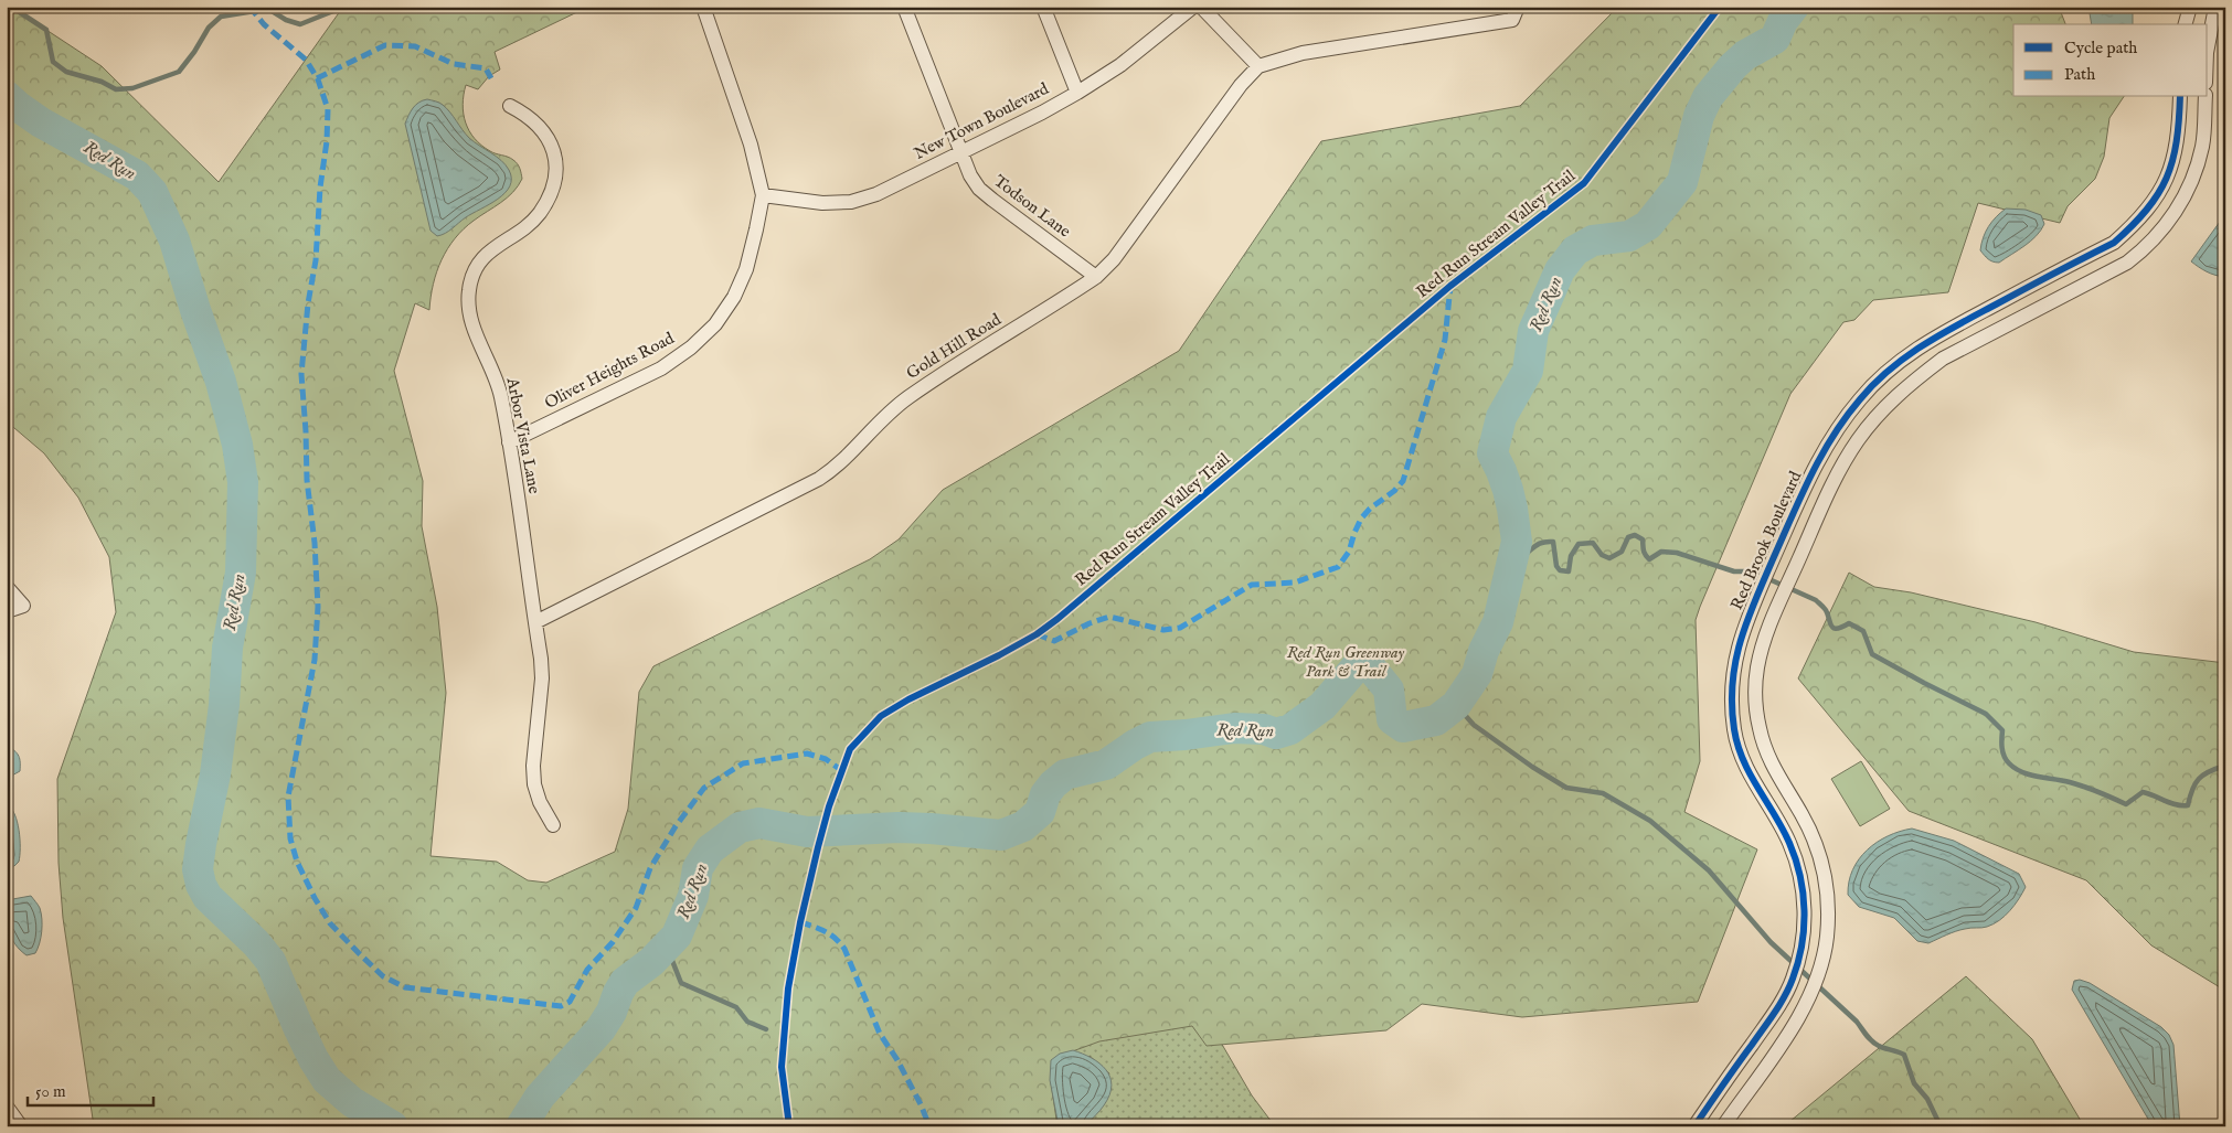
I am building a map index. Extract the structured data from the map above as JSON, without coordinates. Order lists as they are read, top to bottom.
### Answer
{
  "streets": {
    "street": [
      "New Town Boulevard",
      "Todson Lane",
      "Gold Hill Road",
      "Oliver Heights Road",
      "Arbor Vista Lane",
      "Red Brook Boulevard"
    ],
    "cycle path": ["Red Run Stream Valley Trail"]
  },
  "crossings": [
    ["New Town Boulevard", "Todson Lane"],
    ["New Town Boulevard", "Oliver Heights Road"],
    ["Todson Lane", "Gold Hill Road"],
    ["Gold Hill Road", "Arbor Vista Lane"],
    ["Oliver Heights Road", "Arbor Vista Lane"]
  ],
  "water": ["Red Run"],
  "parks": ["Red Run Greenway Park & Trail"],
  "legend": ["Cycle path", "Path"],
  "scale_bar": "50 m"
}
